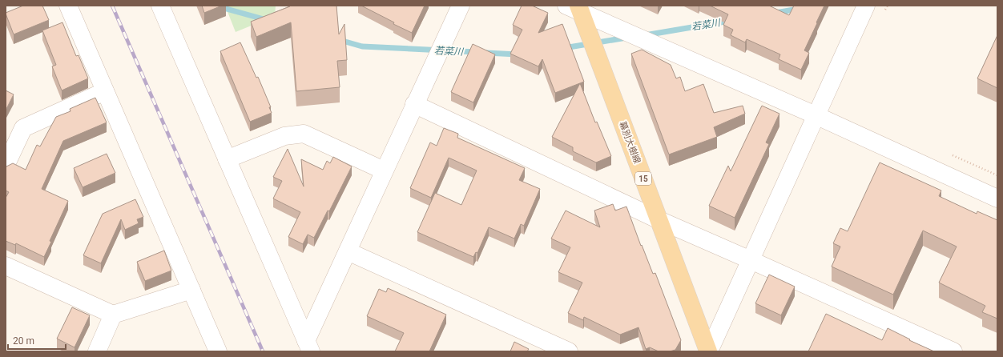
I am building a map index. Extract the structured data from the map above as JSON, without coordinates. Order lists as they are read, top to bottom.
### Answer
{
  "streets": {
    "main road": ["幕別大樹線", "15"]
  },
  "water": ["若菜川"],
  "scale_bar": "20 m"
}
